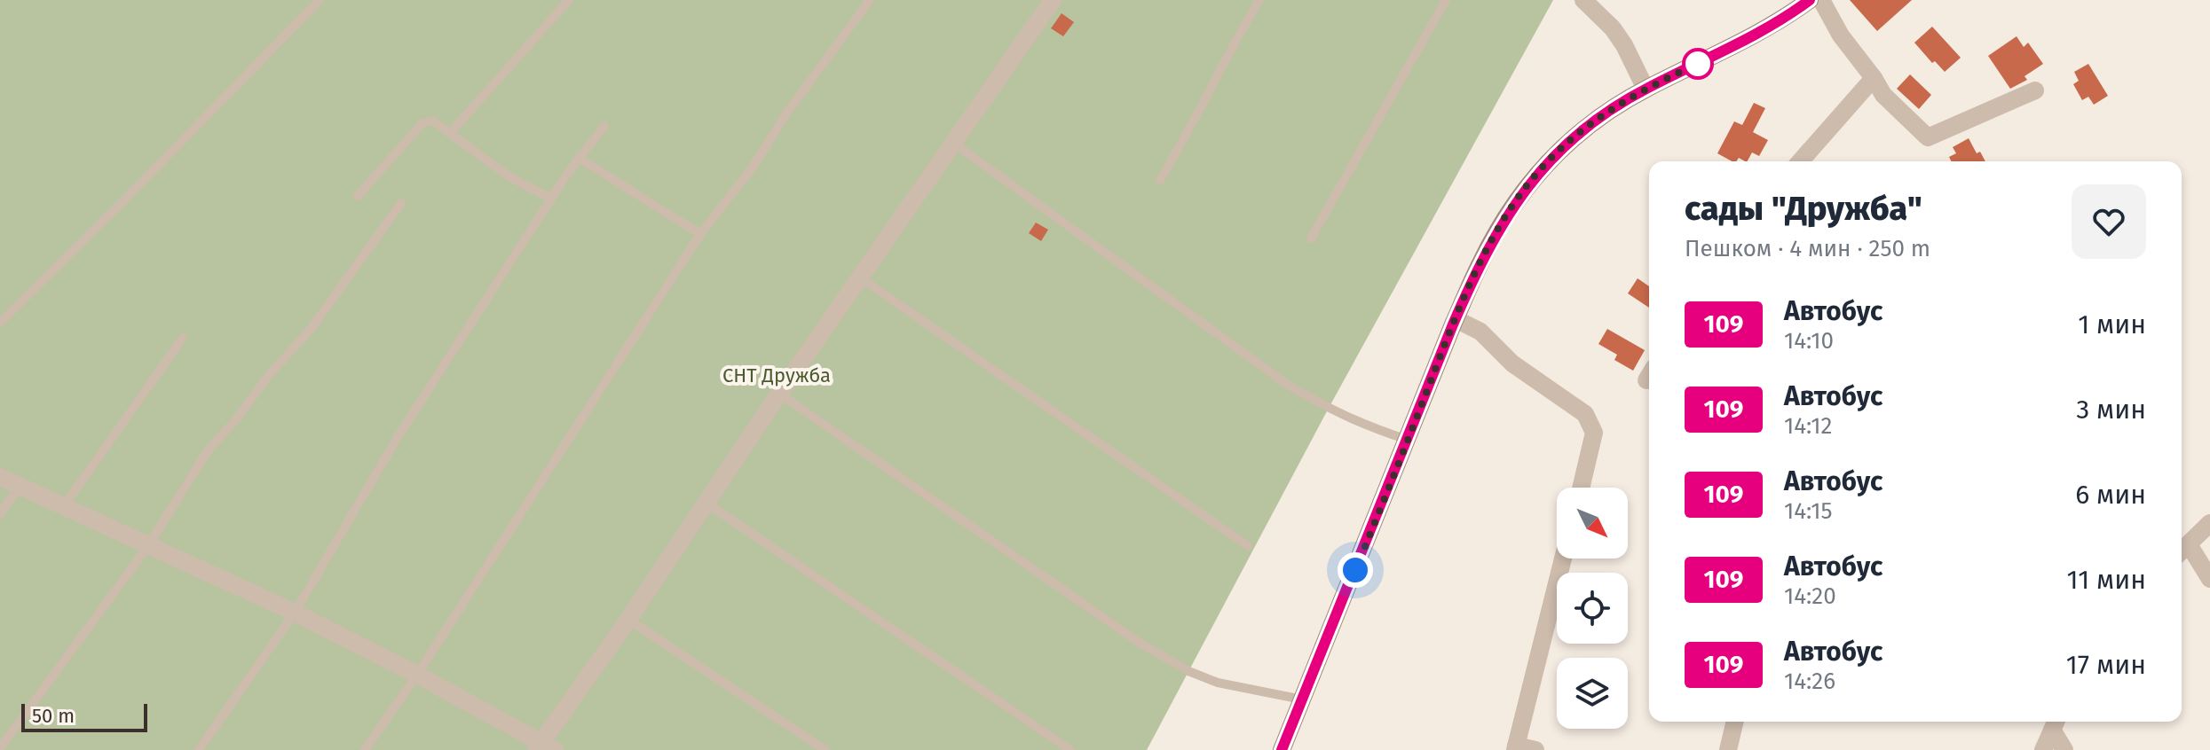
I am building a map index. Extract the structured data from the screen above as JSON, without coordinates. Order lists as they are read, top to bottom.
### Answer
{
  "parks": ["СНТ Дружба"],
  "lines": ["bus line 109"],
  "scale_bar": "50 m",
  "north": "bottom right",
  "page": {
    "heading": ["сады \"Дружба\"", "Пешком · 4 мин · 250 m"],
    "list": [
      {
        "mark": "109",
        "name": "Автобус",
        "note": "14:10",
        "value": "1 мин"
      },
      {
        "mark": "109",
        "name": "Автобус",
        "note": "14:12",
        "value": "3 мин"
      },
      {
        "mark": "109",
        "name": "Автобус",
        "note": "14:15",
        "value": "6 мин"
      },
      {
        "mark": "109",
        "name": "Автобус",
        "note": "14:20",
        "value": "11 мин"
      },
      {
        "mark": "109",
        "name": "Автобус",
        "note": "14:26",
        "value": "17 мин"
      }
    ],
    "scale": "50 m"
  }
}
